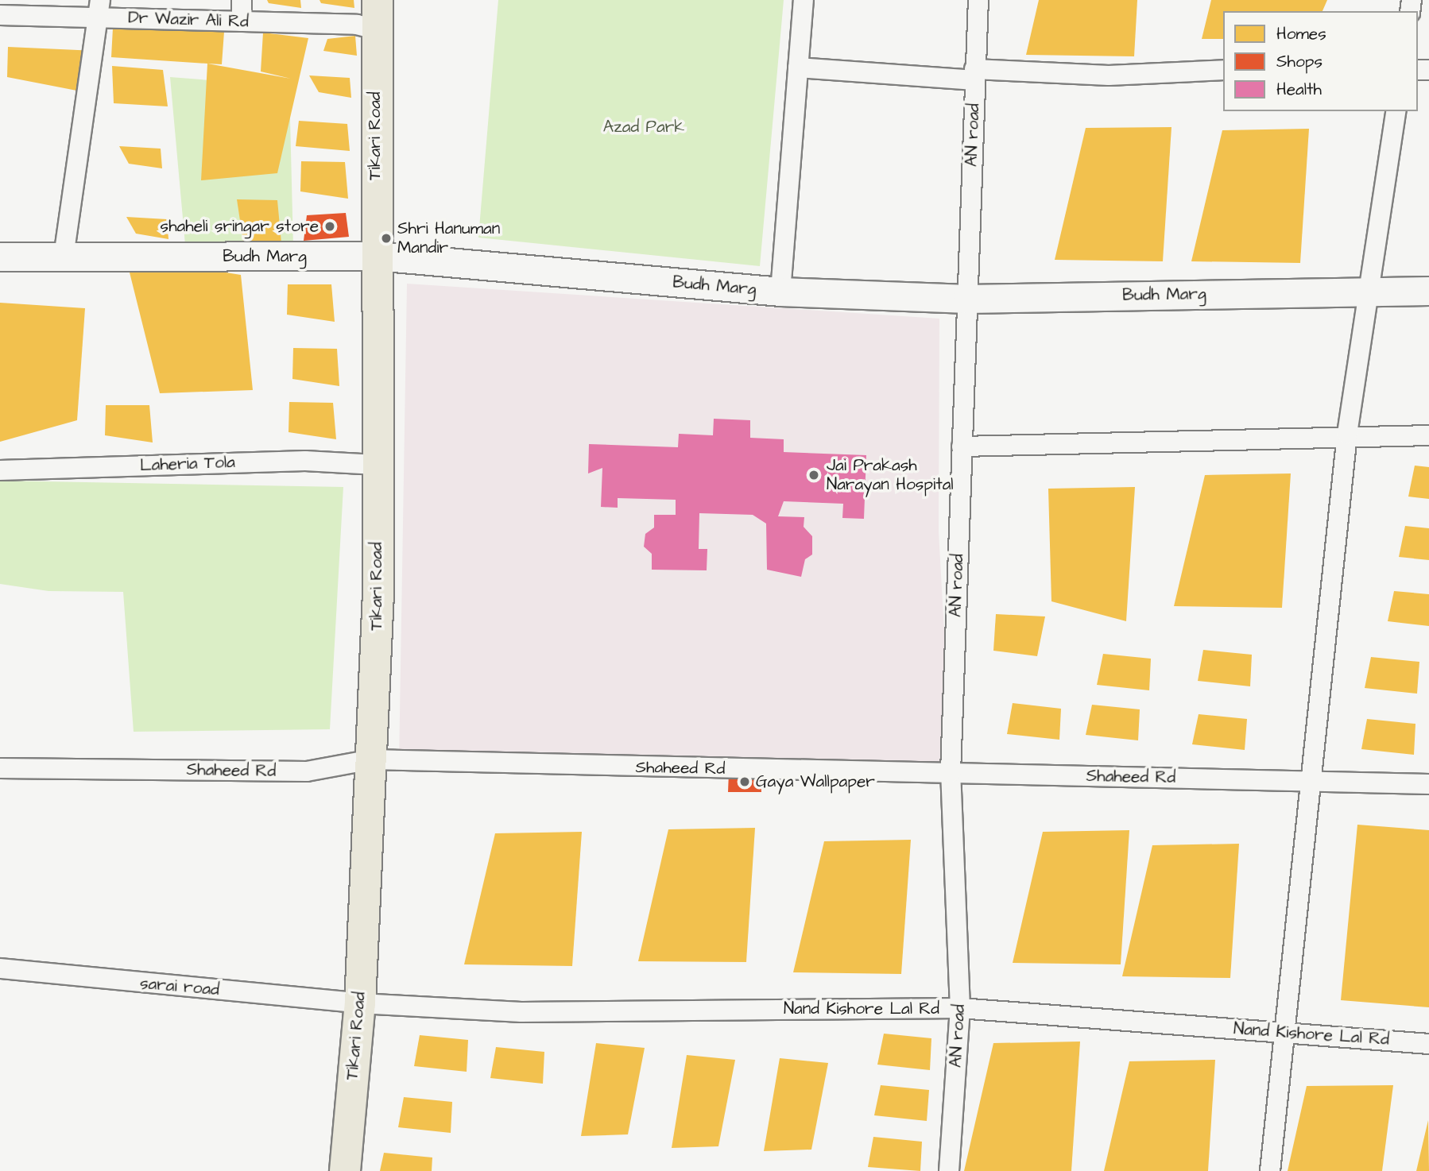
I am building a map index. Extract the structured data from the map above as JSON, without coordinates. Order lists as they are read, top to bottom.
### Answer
{
  "streets": {
    "highway": ["Tikari Road"],
    "street": [
      "Dr Wazir Ali Rd",
      "AN road",
      "Budh Marg",
      "Laheria Tola",
      "Shaheed Rd",
      "sarai road",
      "Nand Kishore Lal Rd"
    ]
  },
  "crossings": [
    ["Dr Wazir Ali Rd", "Tikari Road"],
    ["AN road", "Budh Marg"],
    ["AN road", "Shaheed Rd"],
    ["AN road", "Nand Kishore Lal Rd"],
    ["Tikari Road", "Budh Marg"],
    ["Tikari Road", "Laheria Tola"],
    ["Tikari Road", "Shaheed Rd"],
    ["Tikari Road", "sarai road"],
    ["Tikari Road", "Nand Kishore Lal Rd"],
    ["sarai road", "Nand Kishore Lal Rd"]
  ],
  "parks": ["Azad Park"],
  "places": [
    "shaheli sringar store",
    "Shri Hanuman Mandir",
    "Jai Prakash Narayan Hospital",
    "Gaya Wallpaper"
  ],
  "legend": ["Homes", "Shops", "Health"]
}
